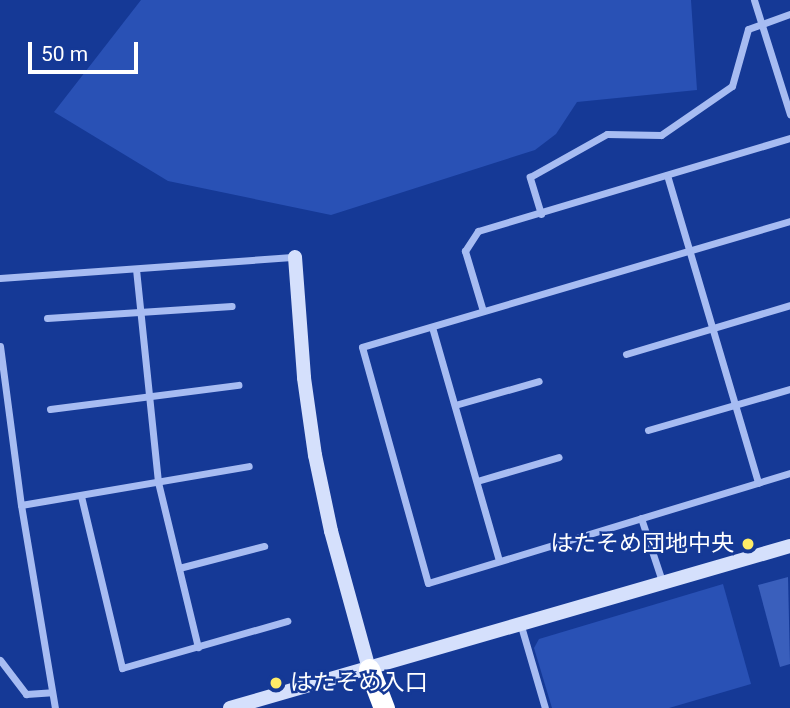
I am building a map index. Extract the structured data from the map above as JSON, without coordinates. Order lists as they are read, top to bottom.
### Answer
{
  "places": ["はたそめ団地中央", "はたそめ入口"],
  "scale_bar": "50 m"
}
